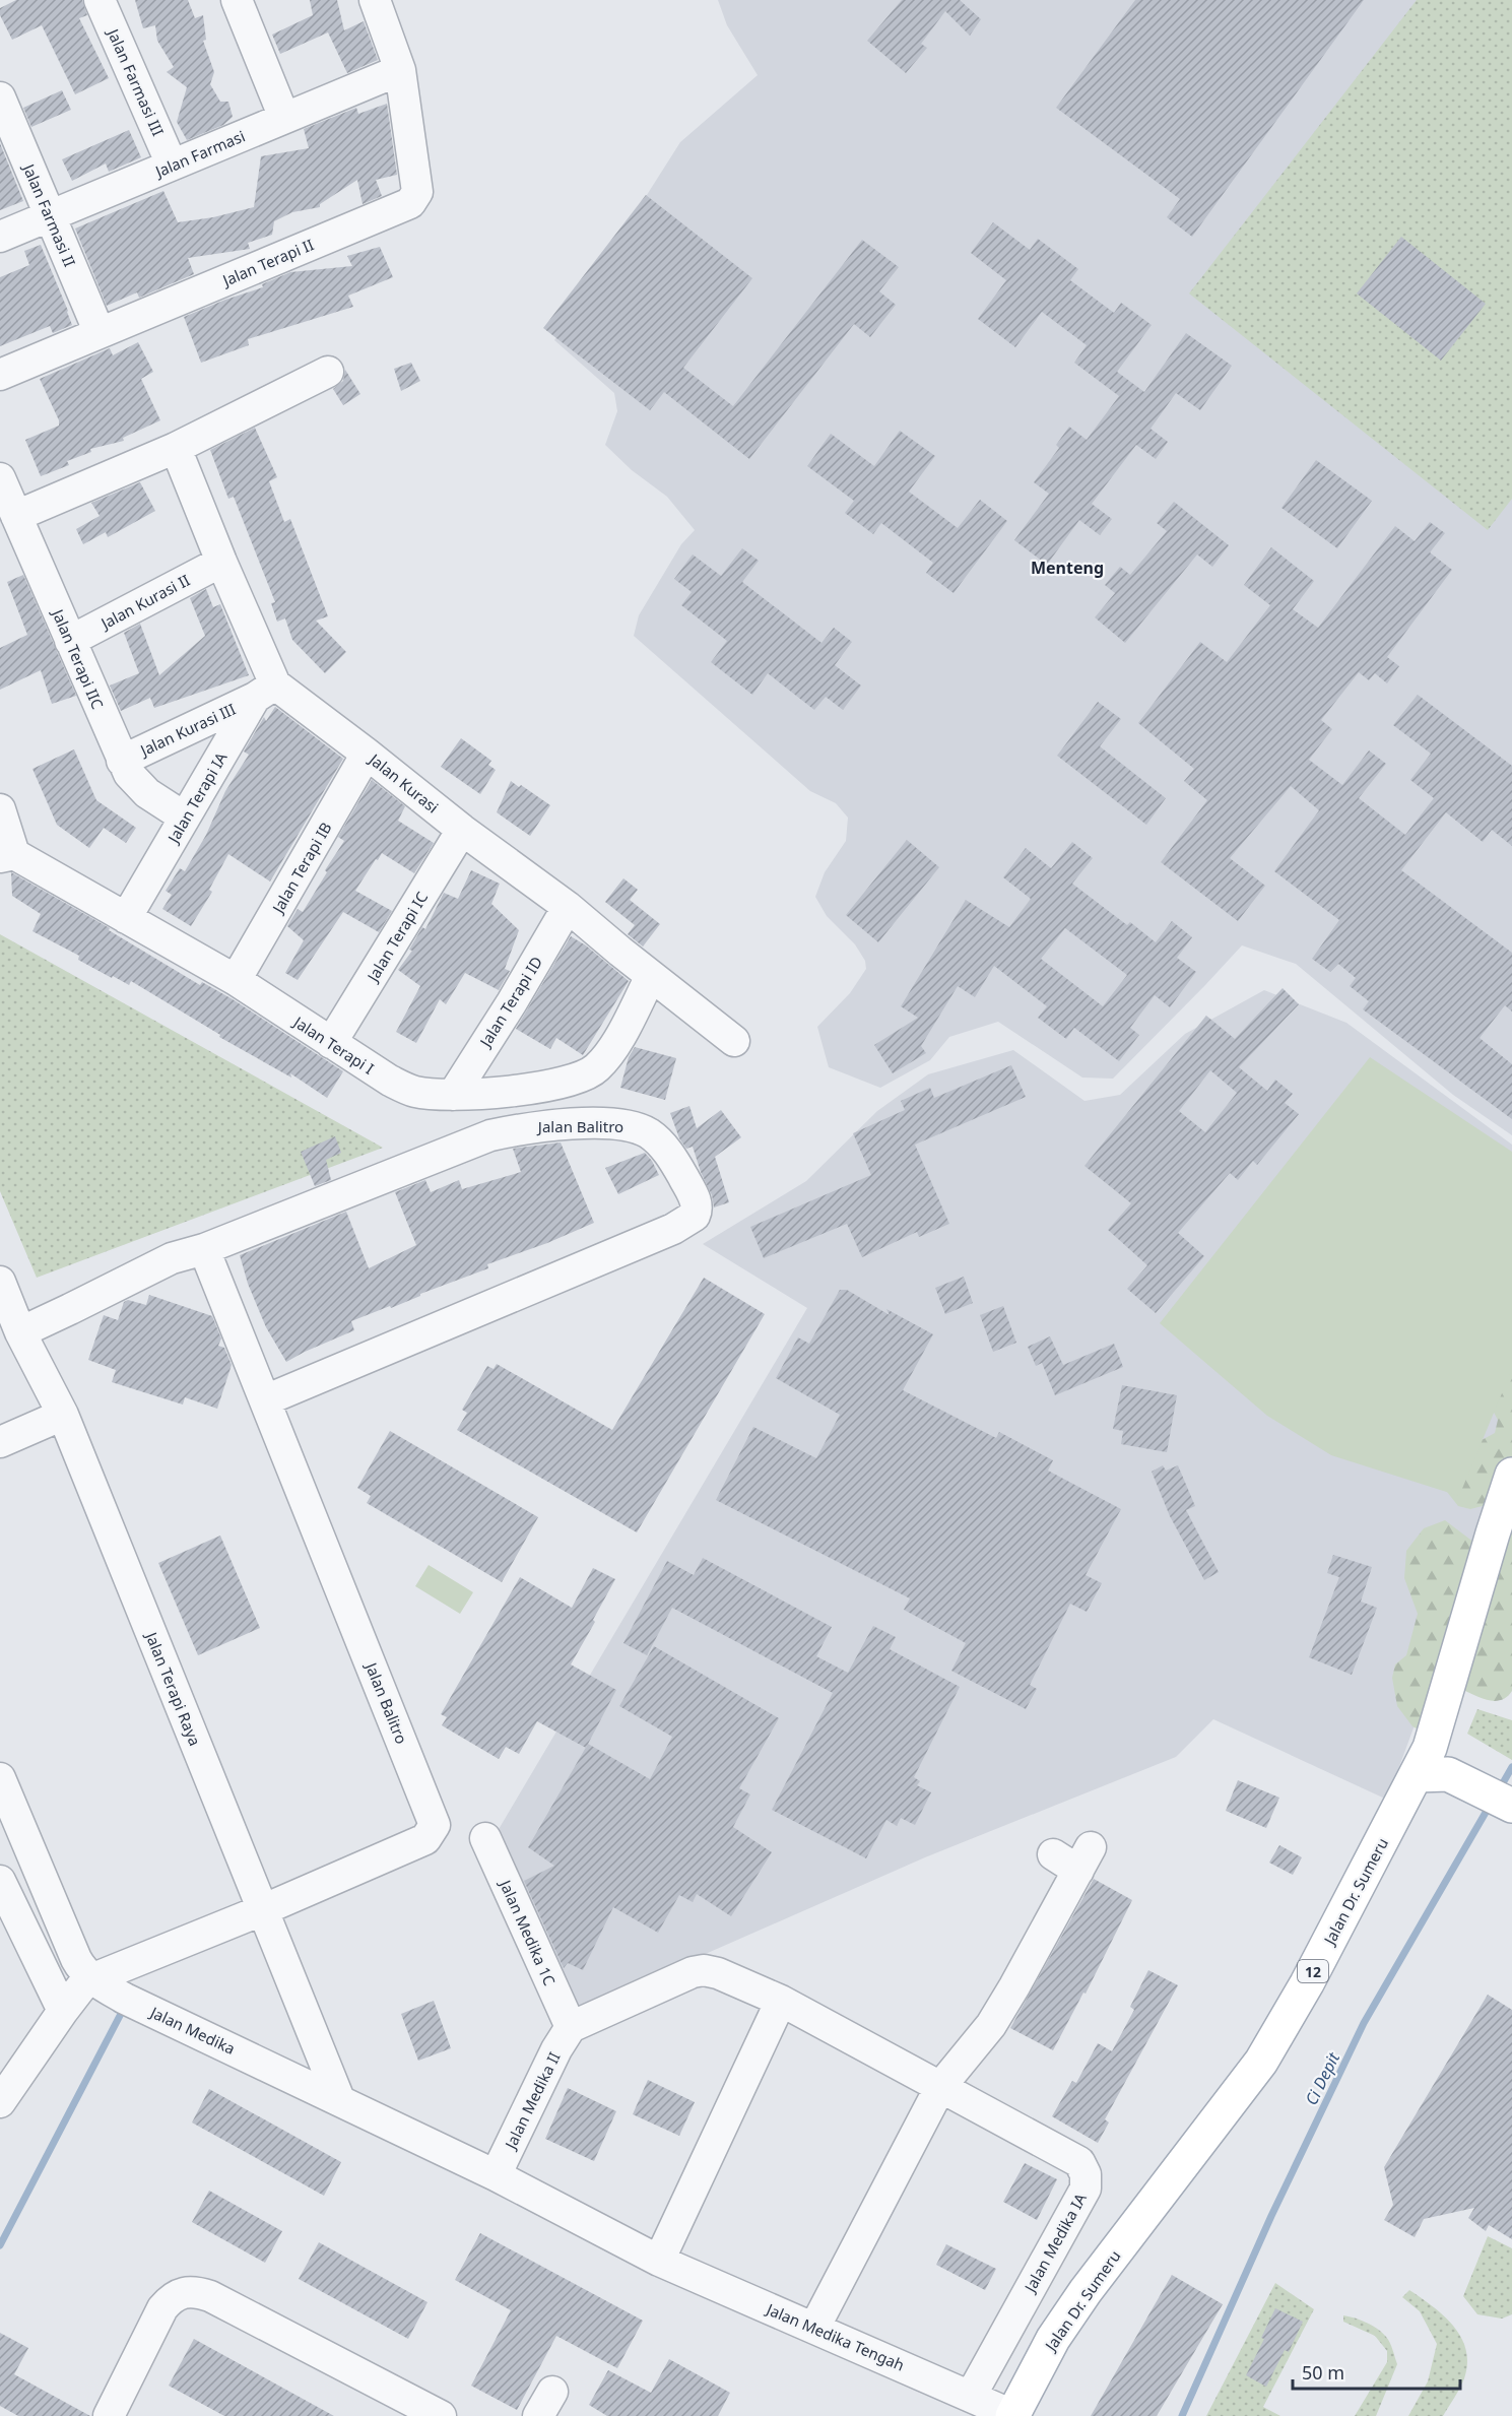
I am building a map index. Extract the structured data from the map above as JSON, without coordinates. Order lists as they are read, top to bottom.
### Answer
{
  "streets": {
    "main road": ["Jalan Dr. Sumeru", "12"],
    "street": [
      "Jalan Farmasi III",
      "Jalan Farmasi",
      "Jalan Farmasi II",
      "Jalan Terapi II",
      "Jalan Kurasi II",
      "Jalan Terapi IIC",
      "Jalan Kurasi III",
      "Jalan Kurasi",
      "Jalan Terapi IA",
      "Jalan Terapi IB",
      "Jalan Terapi IC",
      "Jalan Terapi ID",
      "Jalan Terapi I",
      "Jalan Balitro",
      "Jalan Terapi Raya",
      "Jalan Medika 1C",
      "Jalan Medika",
      "Jalan Medika II",
      "Jalan Medika IA",
      "Jalan Medika Tengah"
    ]
  },
  "crossings": [
    ["Jalan Farmasi III", "Jalan Farmasi"],
    ["Jalan Farmasi", "Jalan Farmasi II"],
    ["Jalan Farmasi", "Jalan Terapi II"],
    ["Jalan Farmasi II", "Jalan Terapi II"],
    ["Jalan Kurasi II", "Jalan Terapi IIC"],
    ["Jalan Kurasi II", "Jalan Kurasi"],
    ["Jalan Terapi IIC", "Jalan Kurasi III"],
    ["Jalan Terapi IIC", "Jalan Terapi IA"],
    ["Jalan Kurasi III", "Jalan Kurasi"],
    ["Jalan Kurasi III", "Jalan Terapi IA"],
    ["Jalan Kurasi", "Jalan Terapi IA"],
    ["Jalan Kurasi", "Jalan Terapi IB"],
    ["Jalan Kurasi", "Jalan Terapi IC"],
    ["Jalan Kurasi", "Jalan Terapi ID"],
    ["Jalan Kurasi", "Jalan Terapi I"],
    ["Jalan Terapi IA", "Jalan Terapi I"],
    ["Jalan Terapi IB", "Jalan Terapi I"],
    ["Jalan Terapi IC", "Jalan Terapi I"],
    ["Jalan Terapi ID", "Jalan Terapi I"],
    ["Jalan Balitro", "Jalan Terapi Raya"],
    ["Jalan Terapi Raya", "Jalan Medika"],
    ["Jalan Dr. Sumeru", "Jalan Medika Tengah"],
    ["Jalan Medika 1C", "Jalan Medika II"],
    ["Jalan Medika 1C", "Jalan Medika IA"],
    ["Jalan Medika", "Jalan Medika II"],
    ["Jalan Medika", "Jalan Medika Tengah"],
    ["Jalan Medika II", "Jalan Medika IA"],
    ["Jalan Medika II", "Jalan Medika Tengah"],
    ["Jalan Medika IA", "Jalan Medika Tengah"]
  ],
  "districts": ["Menteng"],
  "water": ["Ci Depit"],
  "scale_bar": "50 m"
}
